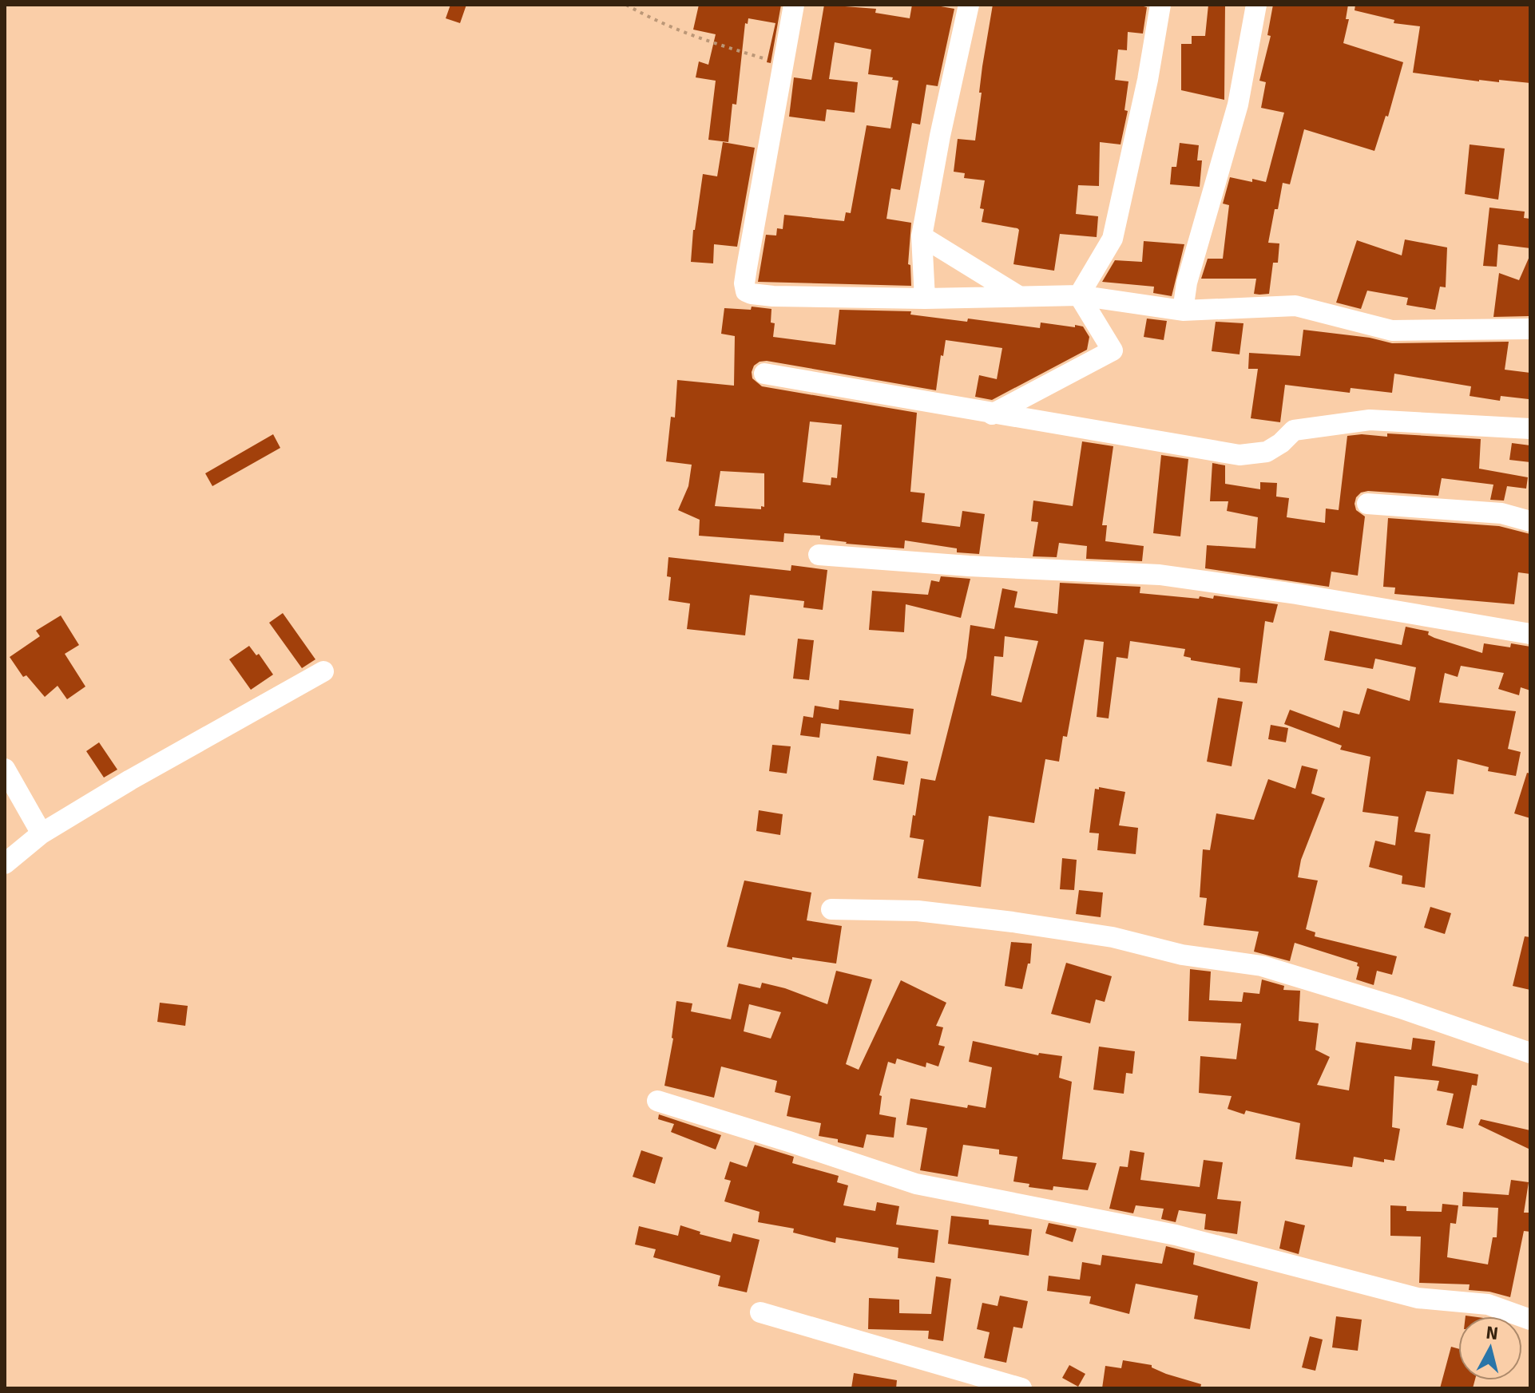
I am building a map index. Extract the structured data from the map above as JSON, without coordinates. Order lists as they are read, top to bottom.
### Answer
{
  "north": "top"
}
